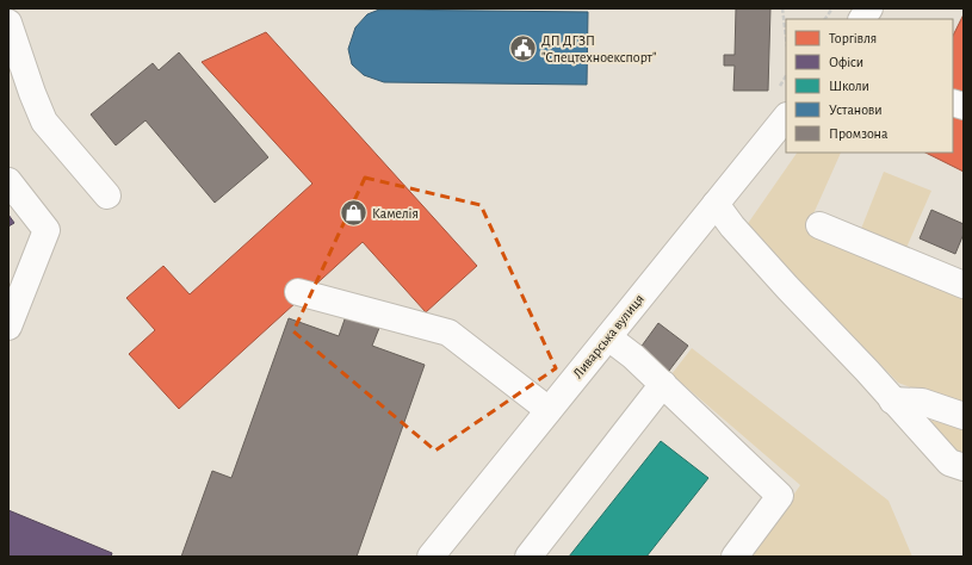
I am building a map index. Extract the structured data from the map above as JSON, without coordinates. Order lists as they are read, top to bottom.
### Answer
{
  "streets": {
    "street": ["Ливарська вулиця"]
  },
  "places": {
    "public building": ["ДП ДГЗП \"Спецтехноекспорт\""],
    "shop": ["Камелія"]
  },
  "legend": [
    "Торгівля",
    "Офіси",
    "Школи",
    "Установи",
    "Промзона"
  ]
}
